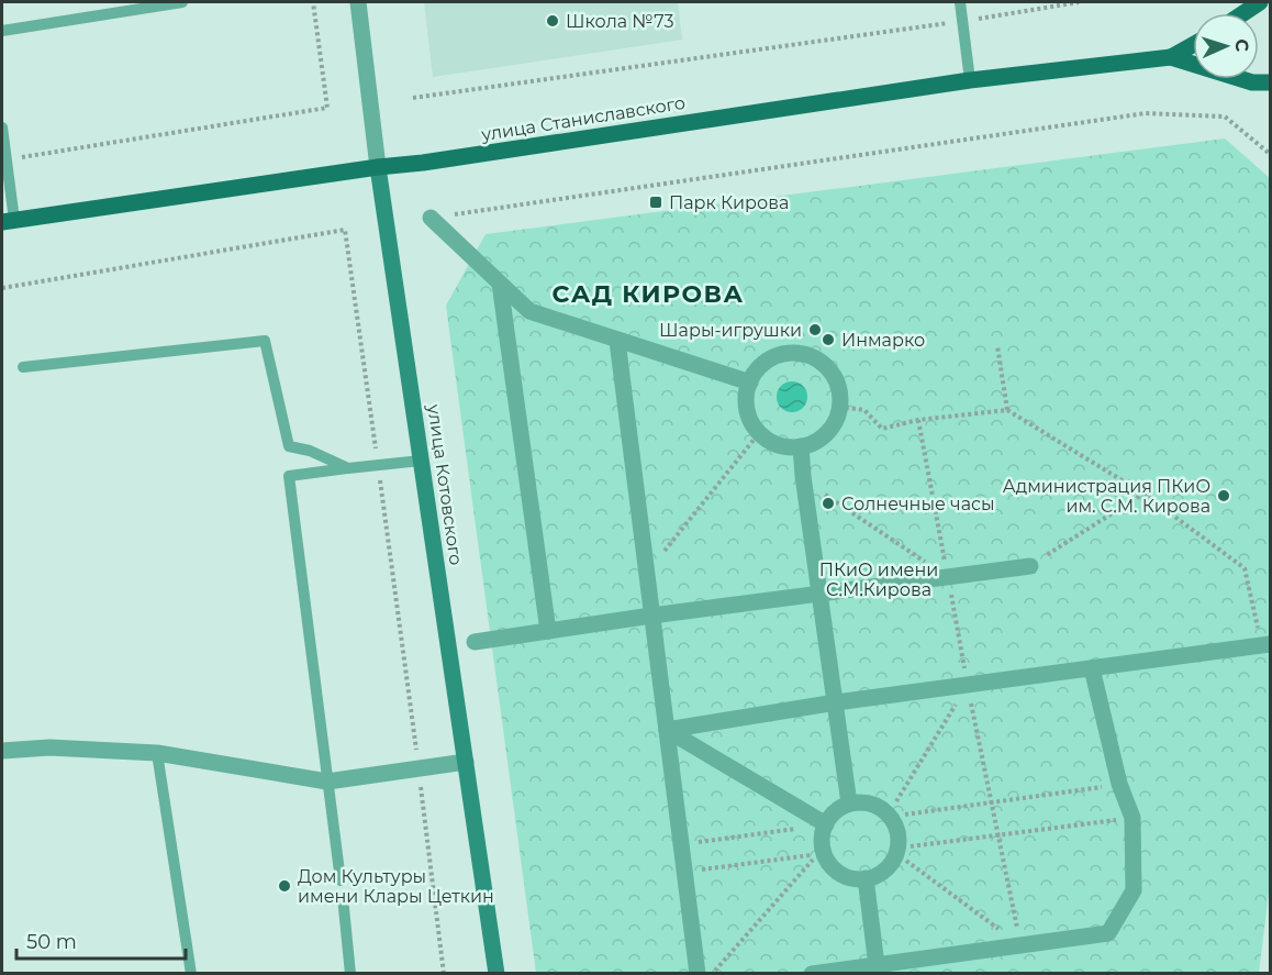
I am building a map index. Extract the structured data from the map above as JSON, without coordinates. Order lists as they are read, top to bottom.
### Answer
{
  "streets": {
    "main road": ["улица Станиславского", "улица Котовского"]
  },
  "crossings": [
    ["улица Станиславского", "улица Котовского"]
  ],
  "districts": ["САД КИРОВА"],
  "parks": ["ПКиО имени С.М.Кирова"],
  "places": {
    "other": [
      "Школа №73",
      "Шары-игрушки",
      "Инмарко",
      "Администрация ПКиО им. С.М. Кирова",
      "Солнечные часы",
      "Дом Культуры имени Клары Цеткин"
    ],
    "transit": ["Парк Кирова"]
  },
  "scale_bar": "50 m",
  "north": "right"
}
